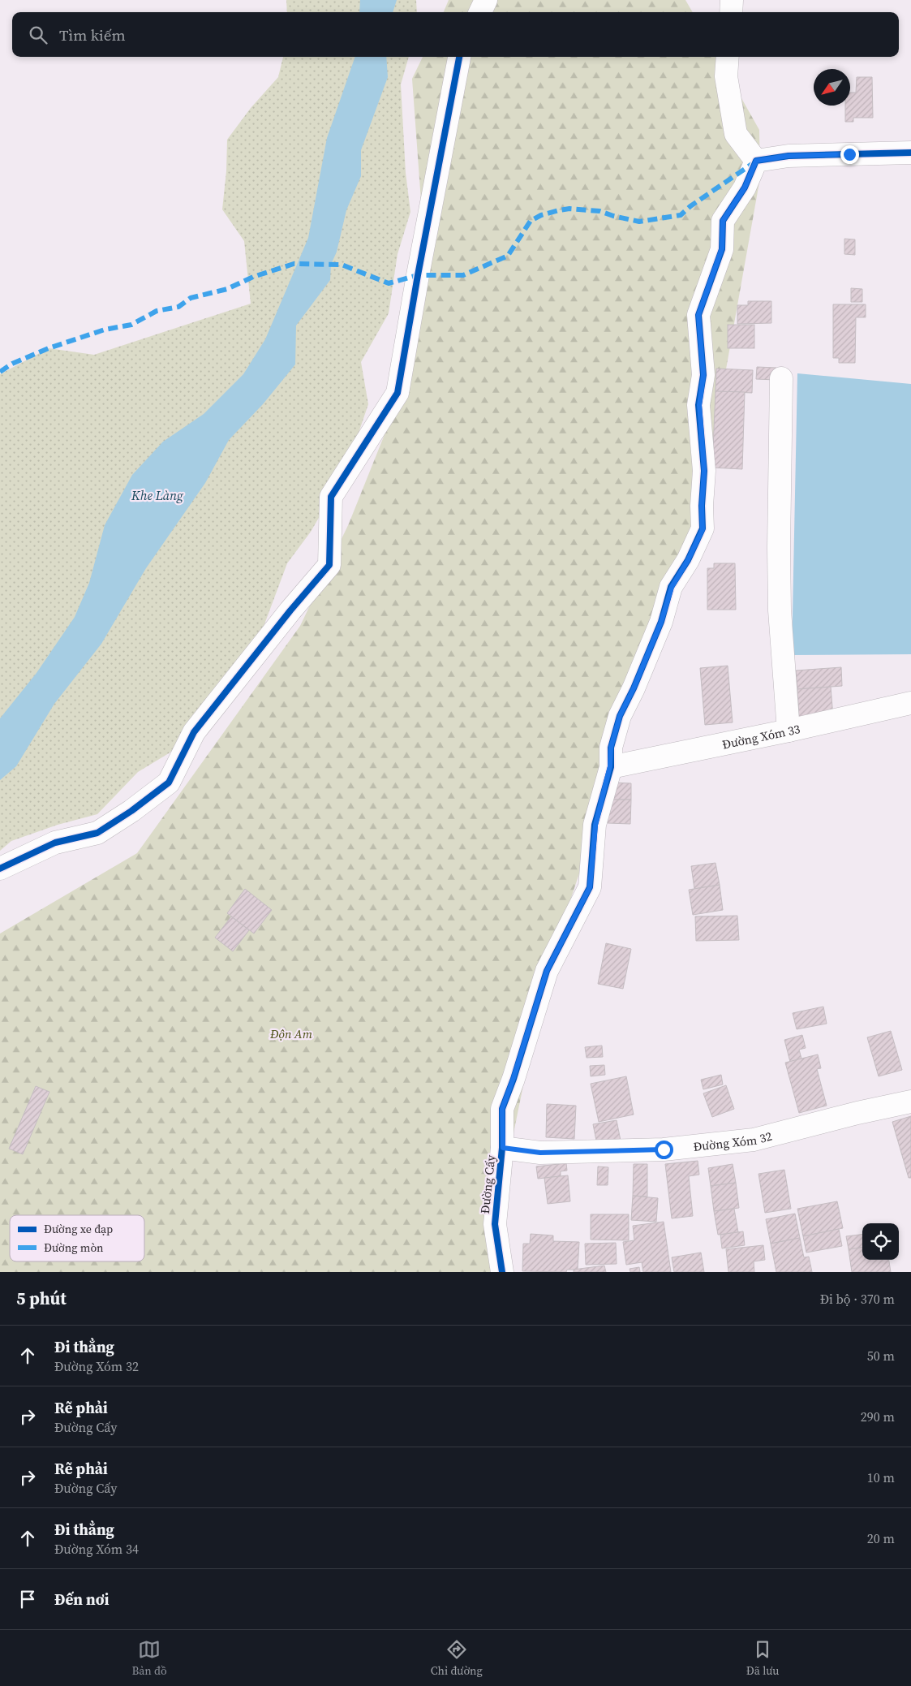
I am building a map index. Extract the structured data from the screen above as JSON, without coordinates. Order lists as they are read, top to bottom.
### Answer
{
  "streets": {
    "street": ["Đường Xóm 33", "Đường Xóm 32", "Đường Cấy"]
  },
  "crossings": [
    ["Đường Xóm 33", "Đường Cấy"],
    ["Đường Xóm 32", "Đường Cấy"]
  ],
  "water": ["Khe Làng"],
  "parks": ["Độn Am"],
  "legend": ["Đường xe đạp", "Đường mòn"],
  "north": "bottom left",
  "page": {
    "search": "Tìm kiếm",
    "heading": ["5 phút", "Đi bộ · 370 m"],
    "list": [
      ["Đi thẳng", "Đường Xóm 32", "50 m"],
      ["Rẽ phải", "Đường Cấy", "290 m"],
      ["Rẽ phải", "Đường Cấy", "10 m"],
      ["Đi thẳng", "Đường Xóm 34", "20 m"],
      "Đến nơi"
    ],
    "nav": ["Bản đồ", "Chỉ đường", "Đã lưu"]
  }
}
